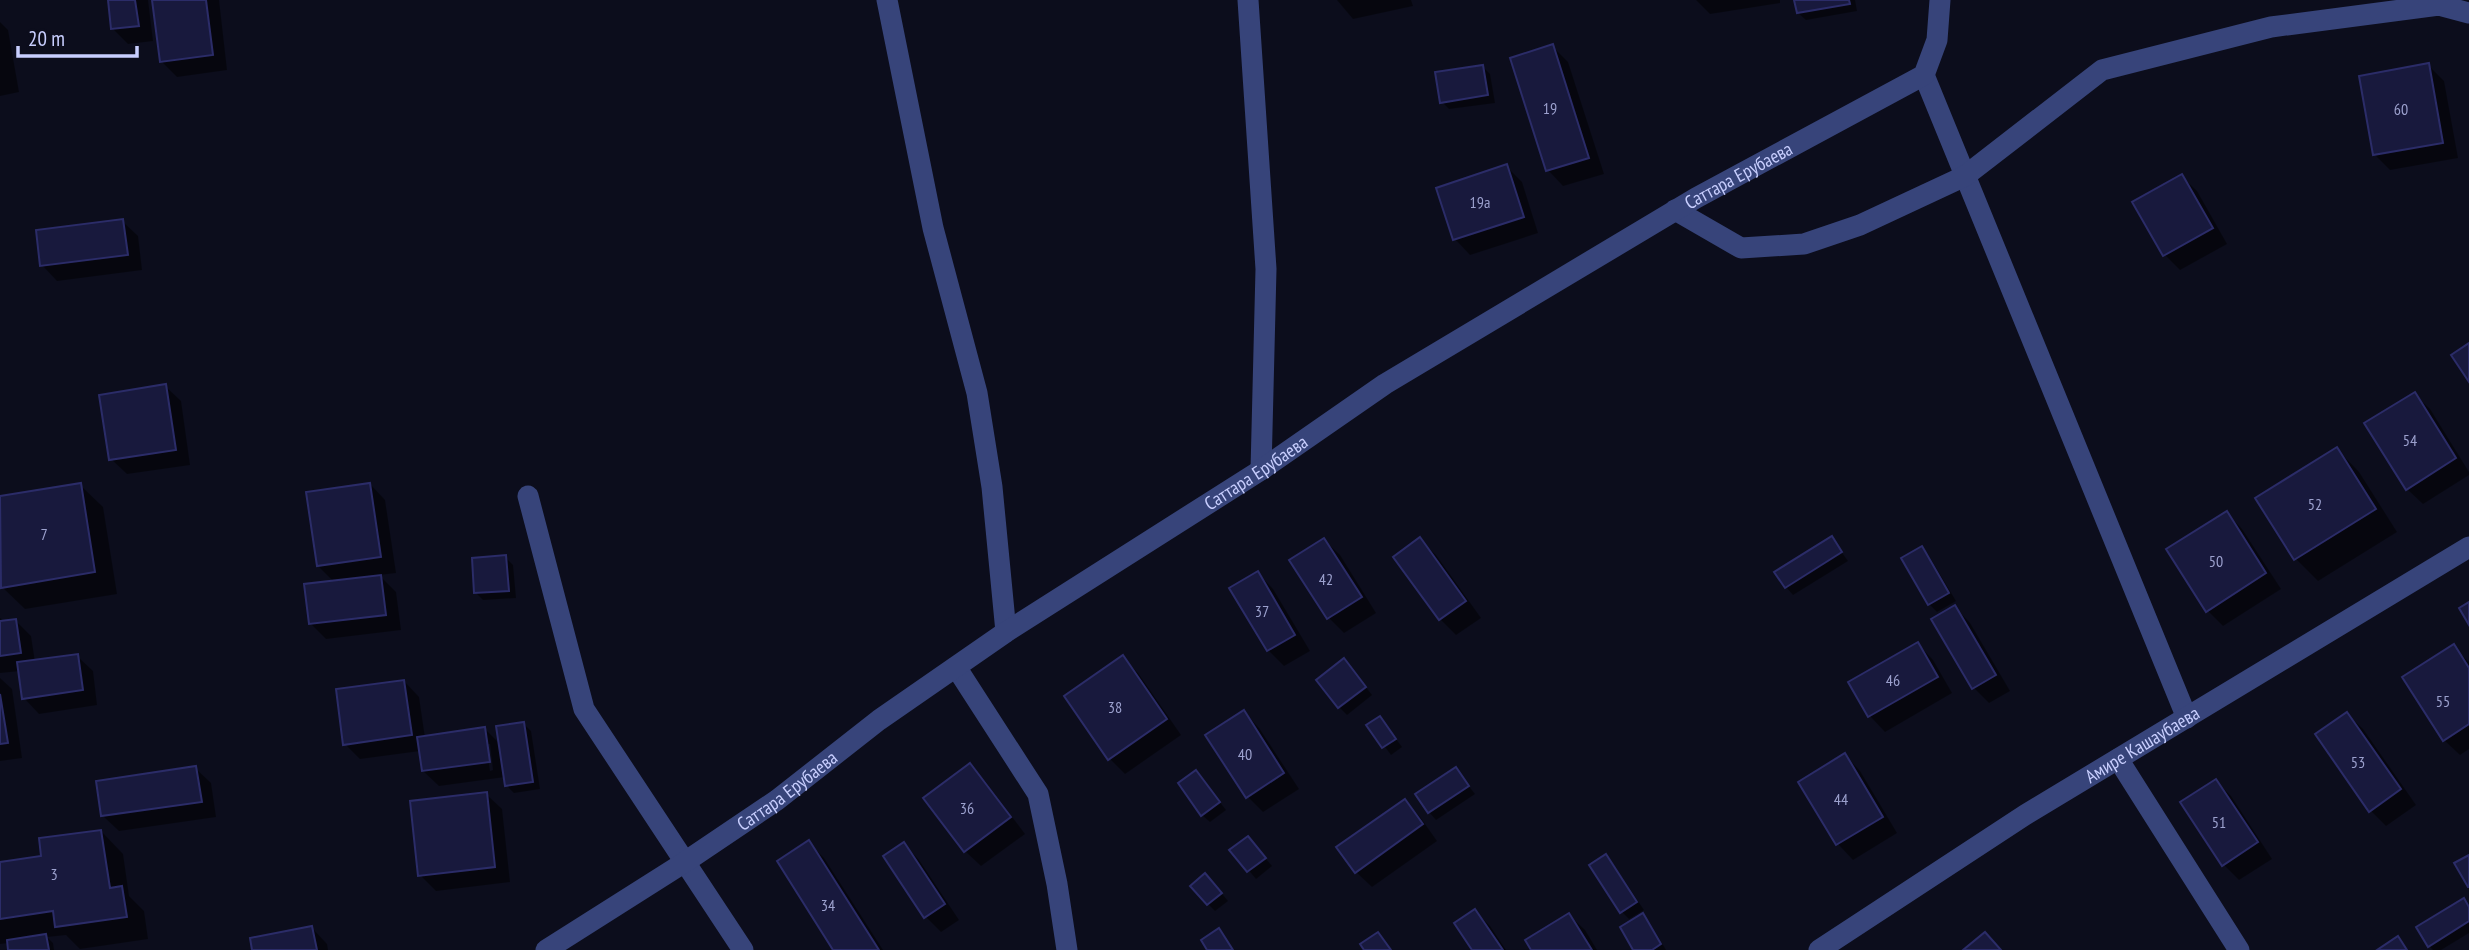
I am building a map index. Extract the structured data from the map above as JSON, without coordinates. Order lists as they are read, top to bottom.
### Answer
{
  "streets": {
    "street": ["Саттара Ерубаева", "Амире Кашаубаева"]
  },
  "house_numbers": [
    "19",
    "60",
    "19а",
    "54",
    "52",
    "7",
    "50",
    "42",
    "37",
    "46",
    "55",
    "38",
    "40",
    "53",
    "44",
    "36",
    "51",
    "3",
    "34"
  ],
  "scale_bar": "20 m"
}
